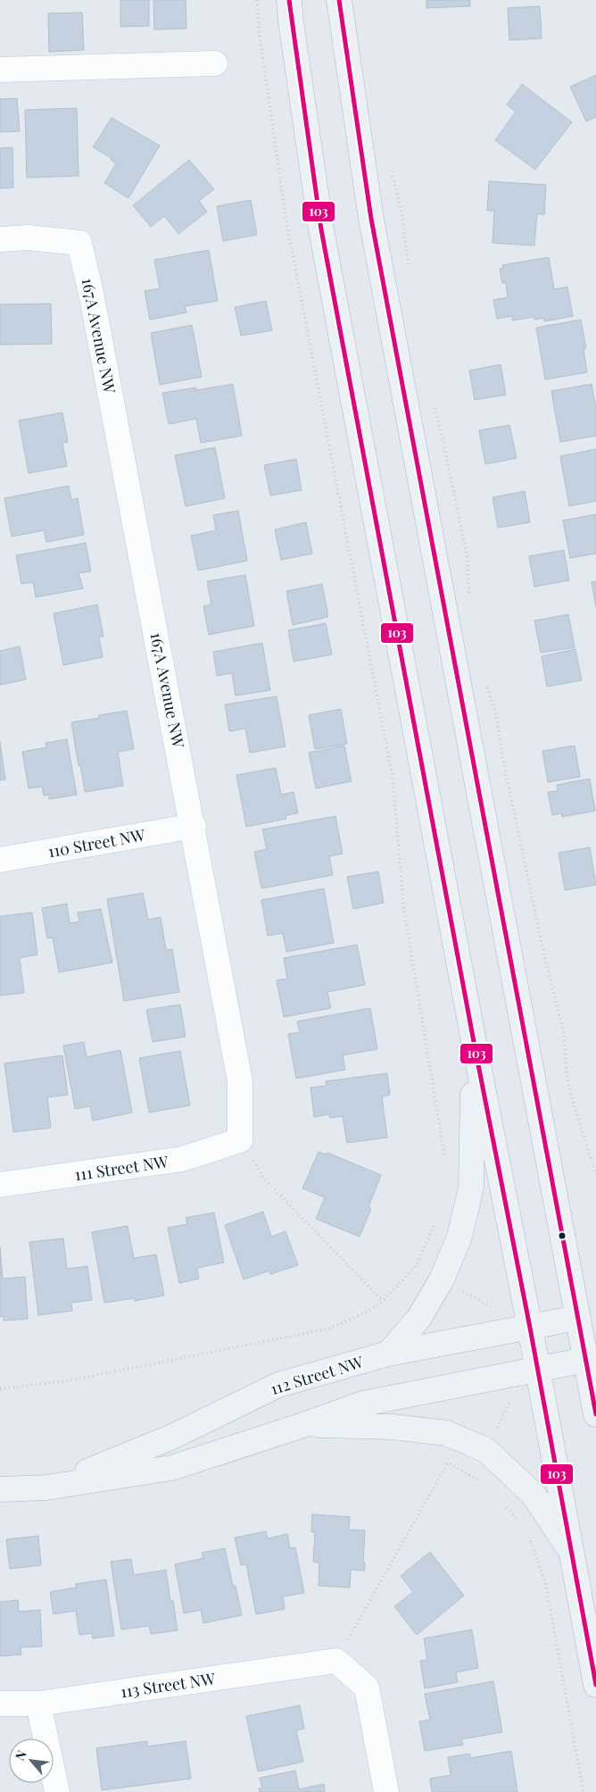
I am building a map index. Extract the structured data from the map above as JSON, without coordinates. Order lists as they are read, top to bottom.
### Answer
{
  "streets": {
    "main road": ["112 Street NW"],
    "street": [
      "167A Avenue NW",
      "110 Street NW",
      "111 Street NW",
      "113 Street NW"
    ]
  },
  "crossings": [
    ["167A Avenue NW", "110 Street NW"],
    ["167A Avenue NW", "111 Street NW"]
  ],
  "lines": ["transit line 103"],
  "north": "top left"
}
